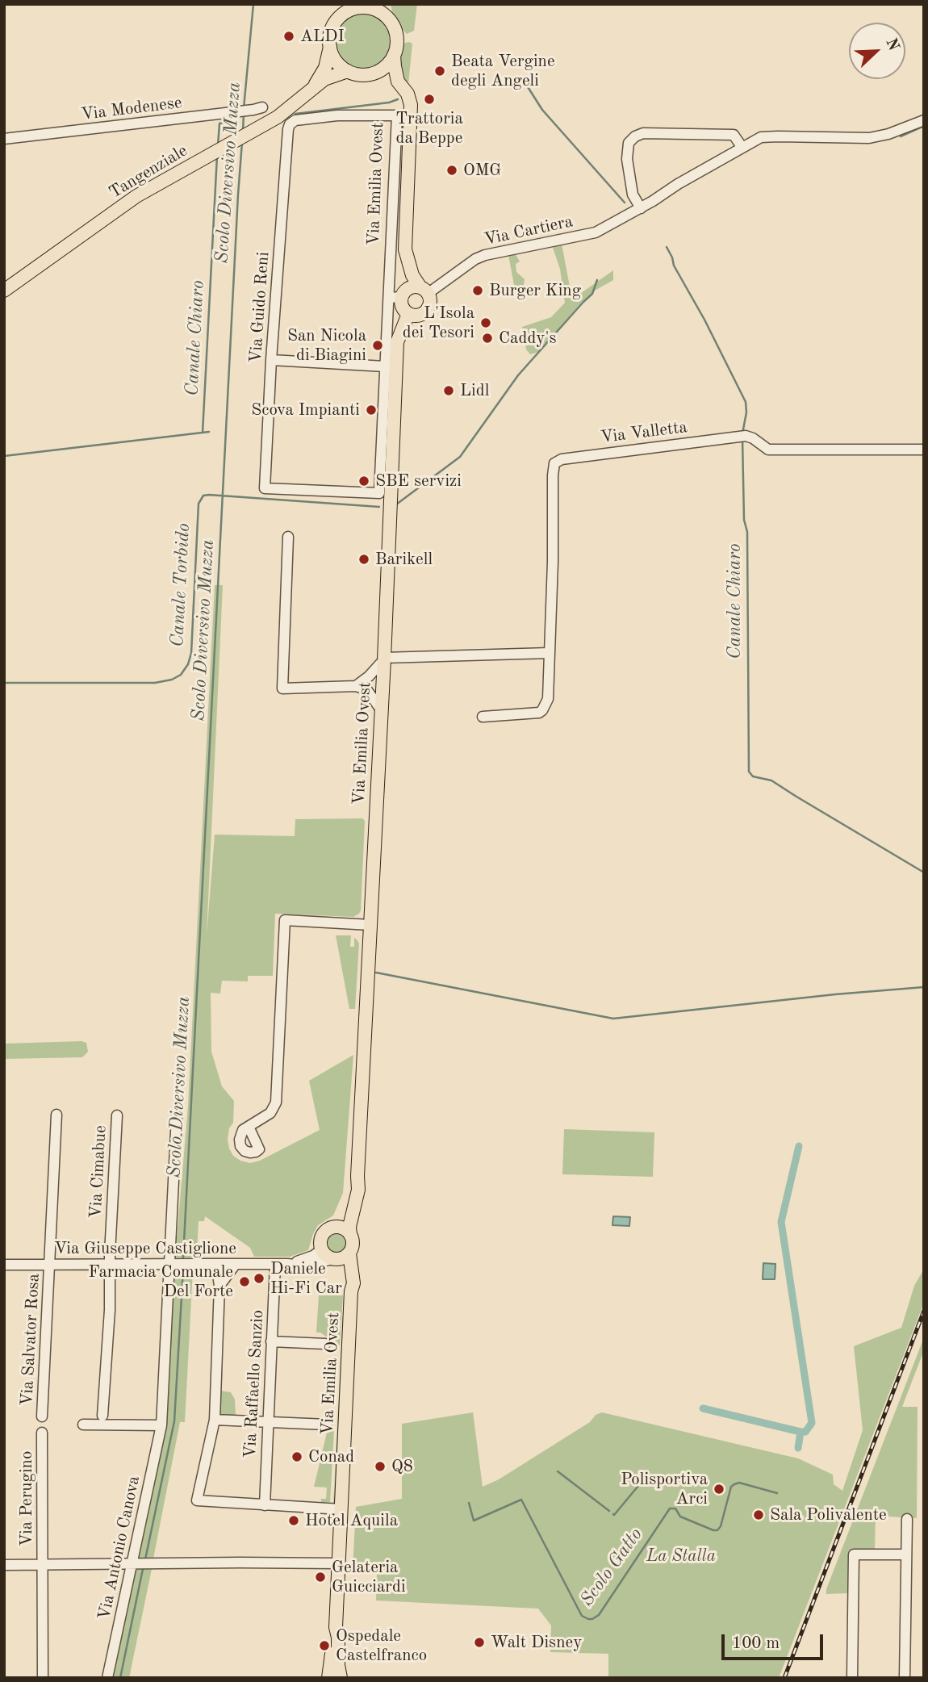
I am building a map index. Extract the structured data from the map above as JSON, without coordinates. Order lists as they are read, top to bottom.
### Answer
{
  "streets": {
    "main road": ["Tangenziale", "Via Emilia Ovest"],
    "street": [
      "Via Modenese",
      "Via Cartiera",
      "Via Guido Reni",
      "Via Valletta",
      "Via Cimabue",
      "Via Giuseppe Castiglione",
      "Via Salvator Rosa",
      "Via Raffaello Sanzio",
      "Via Perugino",
      "Via Antonio Canova"
    ]
  },
  "crossings": [
    ["Tangenziale", "Via Emilia Ovest"],
    ["Via Emilia Ovest", "Via Cartiera"],
    ["Via Emilia Ovest", "Via Guido Reni"],
    ["Via Emilia Ovest", "Via Giuseppe Castiglione"],
    ["Via Cimabue", "Via Giuseppe Castiglione"],
    ["Via Giuseppe Castiglione", "Via Salvator Rosa"],
    ["Via Giuseppe Castiglione", "Via Raffaello Sanzio"],
    ["Via Giuseppe Castiglione", "Via Antonio Canova"]
  ],
  "water": [
    "Scolo Diversivo Muzza",
    "Canale Chiaro",
    "Canale Torbido",
    "Scolo Gatto"
  ],
  "parks": ["La Stalla"],
  "places": [
    "ALDI",
    "Beata Vergine degli Angeli",
    "Trattoria da Beppe",
    "OMG",
    "Burger King",
    "L'Isola dei Tesori",
    "Caddy's",
    "San Nicola di Biagini",
    "Lidl",
    "Scova Impianti",
    "SBE servizi",
    "Barikell",
    "Daniele Hi-Fi Car",
    "Farmacia Comunale Del Forte",
    "Conad",
    "Q8",
    "Polisportiva Arci",
    "Sala Polivalente",
    "Hotel Aquila",
    "Gelateria Guicciardi",
    "Walt Disney",
    "Ospedale Castelfranco"
  ],
  "scale_bar": "100 m",
  "north": "top right"
}
